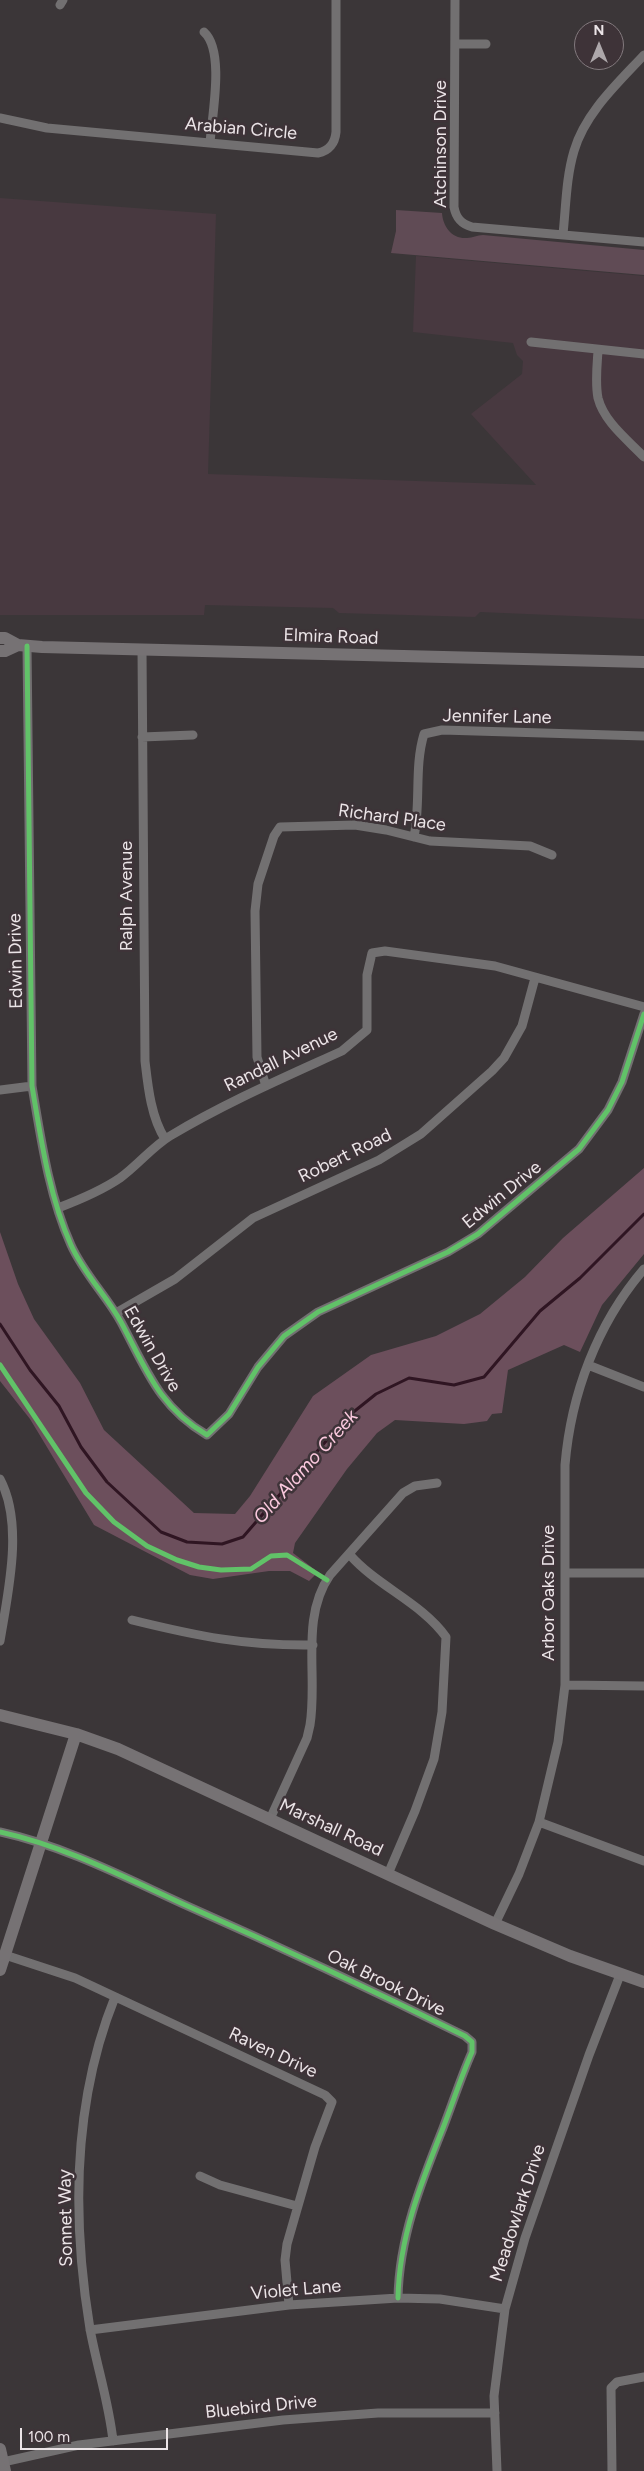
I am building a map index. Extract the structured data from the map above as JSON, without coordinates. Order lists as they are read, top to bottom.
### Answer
{
  "streets": {
    "street": [
      "Arabian Circle",
      "Atchinson Drive",
      "Elmira Road",
      "Jennifer Lane",
      "Richard Place",
      "Ralph Avenue",
      "Edwin Drive",
      "Randall Avenue",
      "Robert Road",
      "Arbor Oaks Drive",
      "Marshall Road",
      "Oak Brook Drive",
      "Raven Drive",
      "Meadowlark Drive",
      "Sonnet Way",
      "Violet Lane",
      "Bluebird Drive"
    ]
  },
  "crossings": [
    ["Elmira Road", "Ralph Avenue"],
    ["Elmira Road", "Edwin Drive"],
    ["Jennifer Lane", "Richard Place"],
    ["Richard Place", "Randall Avenue"],
    ["Ralph Avenue", "Randall Avenue"],
    ["Edwin Drive", "Randall Avenue"],
    ["Edwin Drive", "Robert Road"],
    ["Randall Avenue", "Robert Road"],
    ["Arbor Oaks Drive", "Marshall Road"],
    ["Marshall Road", "Meadowlark Drive"],
    ["Oak Brook Drive", "Violet Lane"],
    ["Raven Drive", "Sonnet Way"],
    ["Raven Drive", "Violet Lane"],
    ["Meadowlark Drive", "Violet Lane"],
    ["Meadowlark Drive", "Bluebird Drive"],
    ["Sonnet Way", "Violet Lane"],
    ["Sonnet Way", "Bluebird Drive"]
  ],
  "water": ["Old Alamo Creek"],
  "scale_bar": "100 m",
  "north": "top"
}
